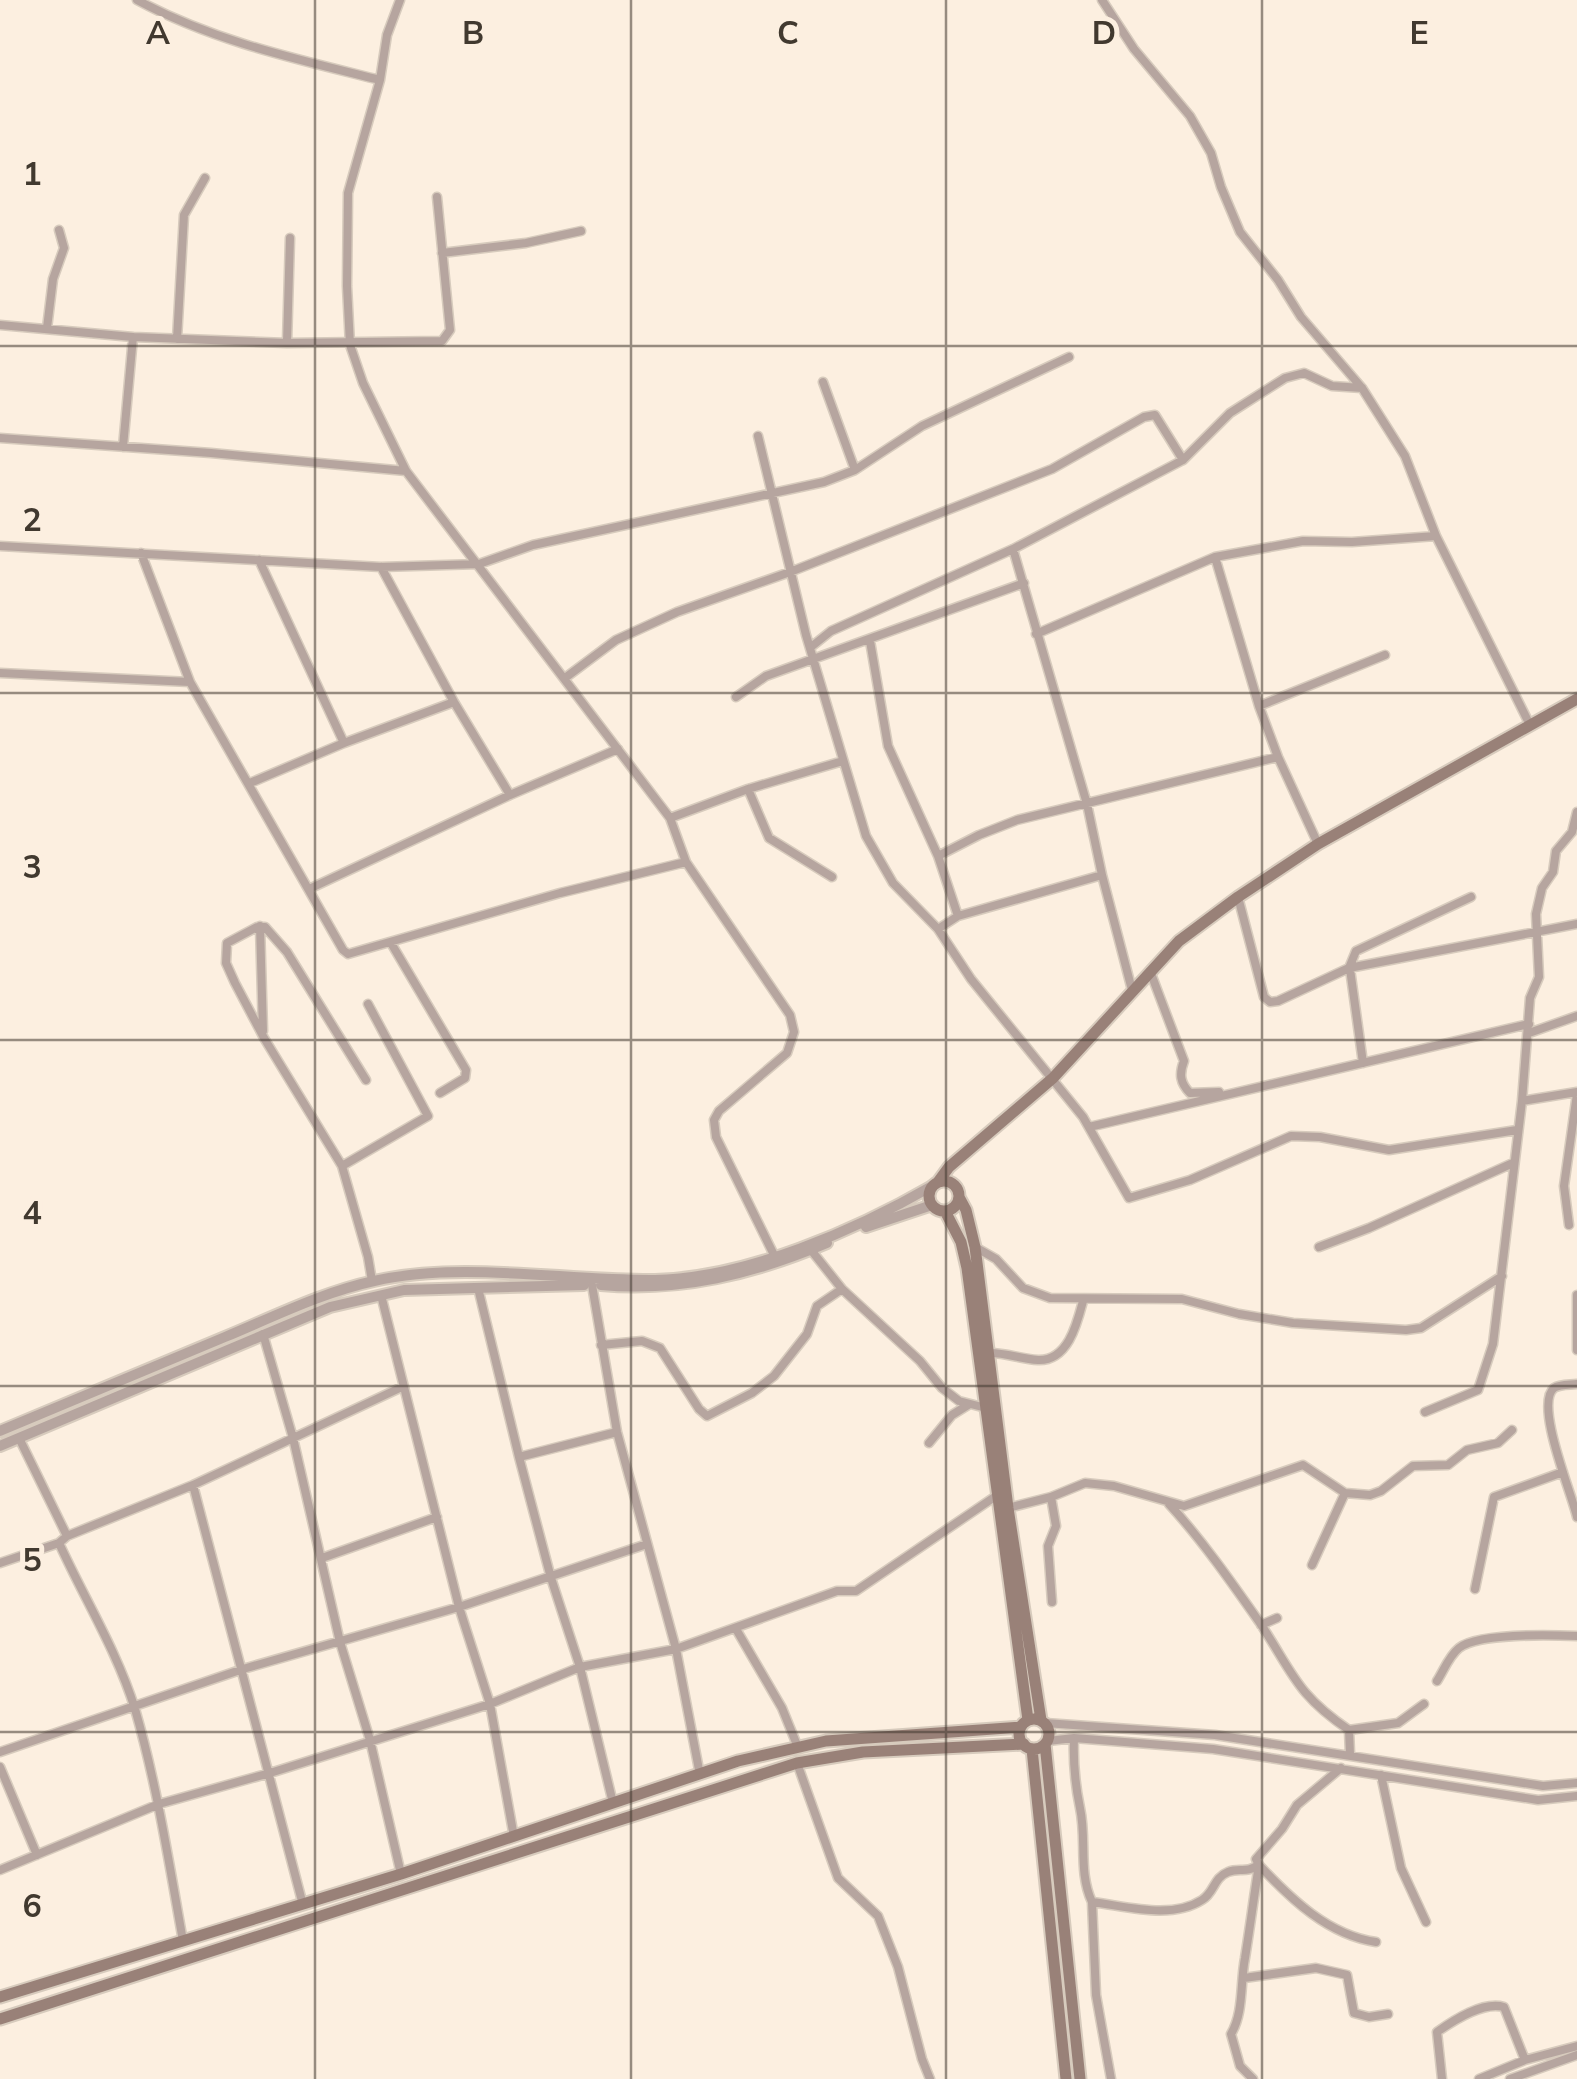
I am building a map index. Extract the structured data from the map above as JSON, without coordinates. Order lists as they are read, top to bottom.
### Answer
{
  "grid": {
    "columns": [
      "A",
      "B",
      "C",
      "D",
      "E"
    ],
    "rows": [
      "1",
      "2",
      "3",
      "4",
      "5",
      "6"
    ]
  }
}
